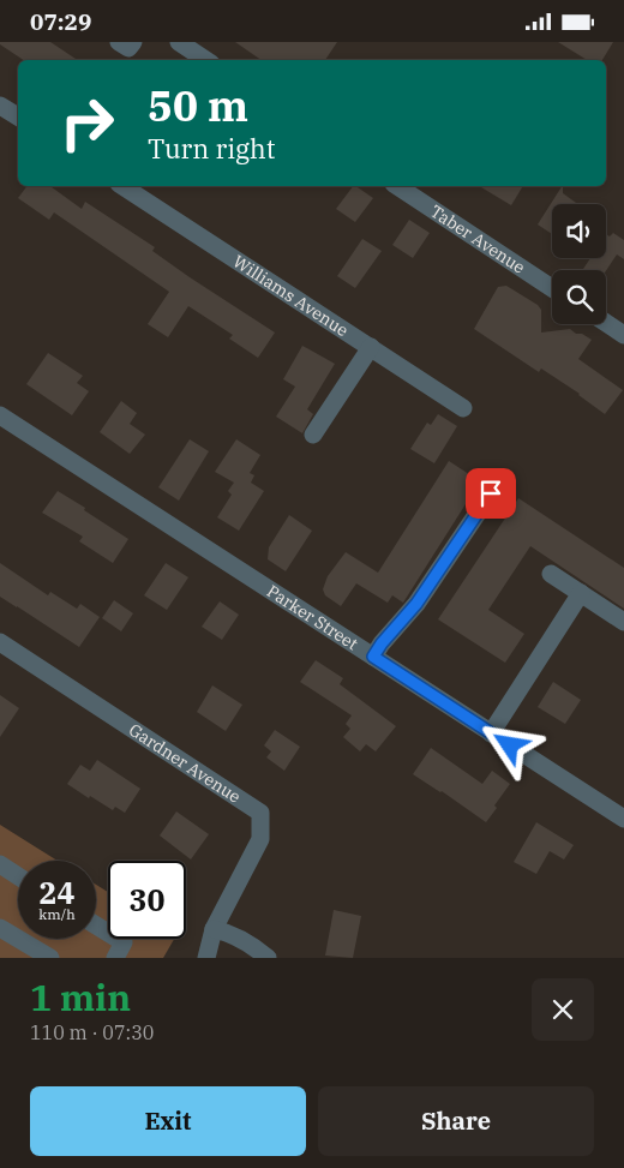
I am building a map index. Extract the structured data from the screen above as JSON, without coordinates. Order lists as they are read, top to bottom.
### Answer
{
  "streets": {
    "street": [
      "Taber Avenue",
      "Williams Avenue",
      "Parker Street",
      "Gardner Avenue"
    ]
  },
  "page": {
    "status": "07:29",
    "turn": ["50 m", "Turn right"],
    "speed": "24 km/h",
    "limit": "30",
    "heading": ["1 min", "110 m · 07:30"],
    "buttons": ["Exit", "Share"]
  }
}
